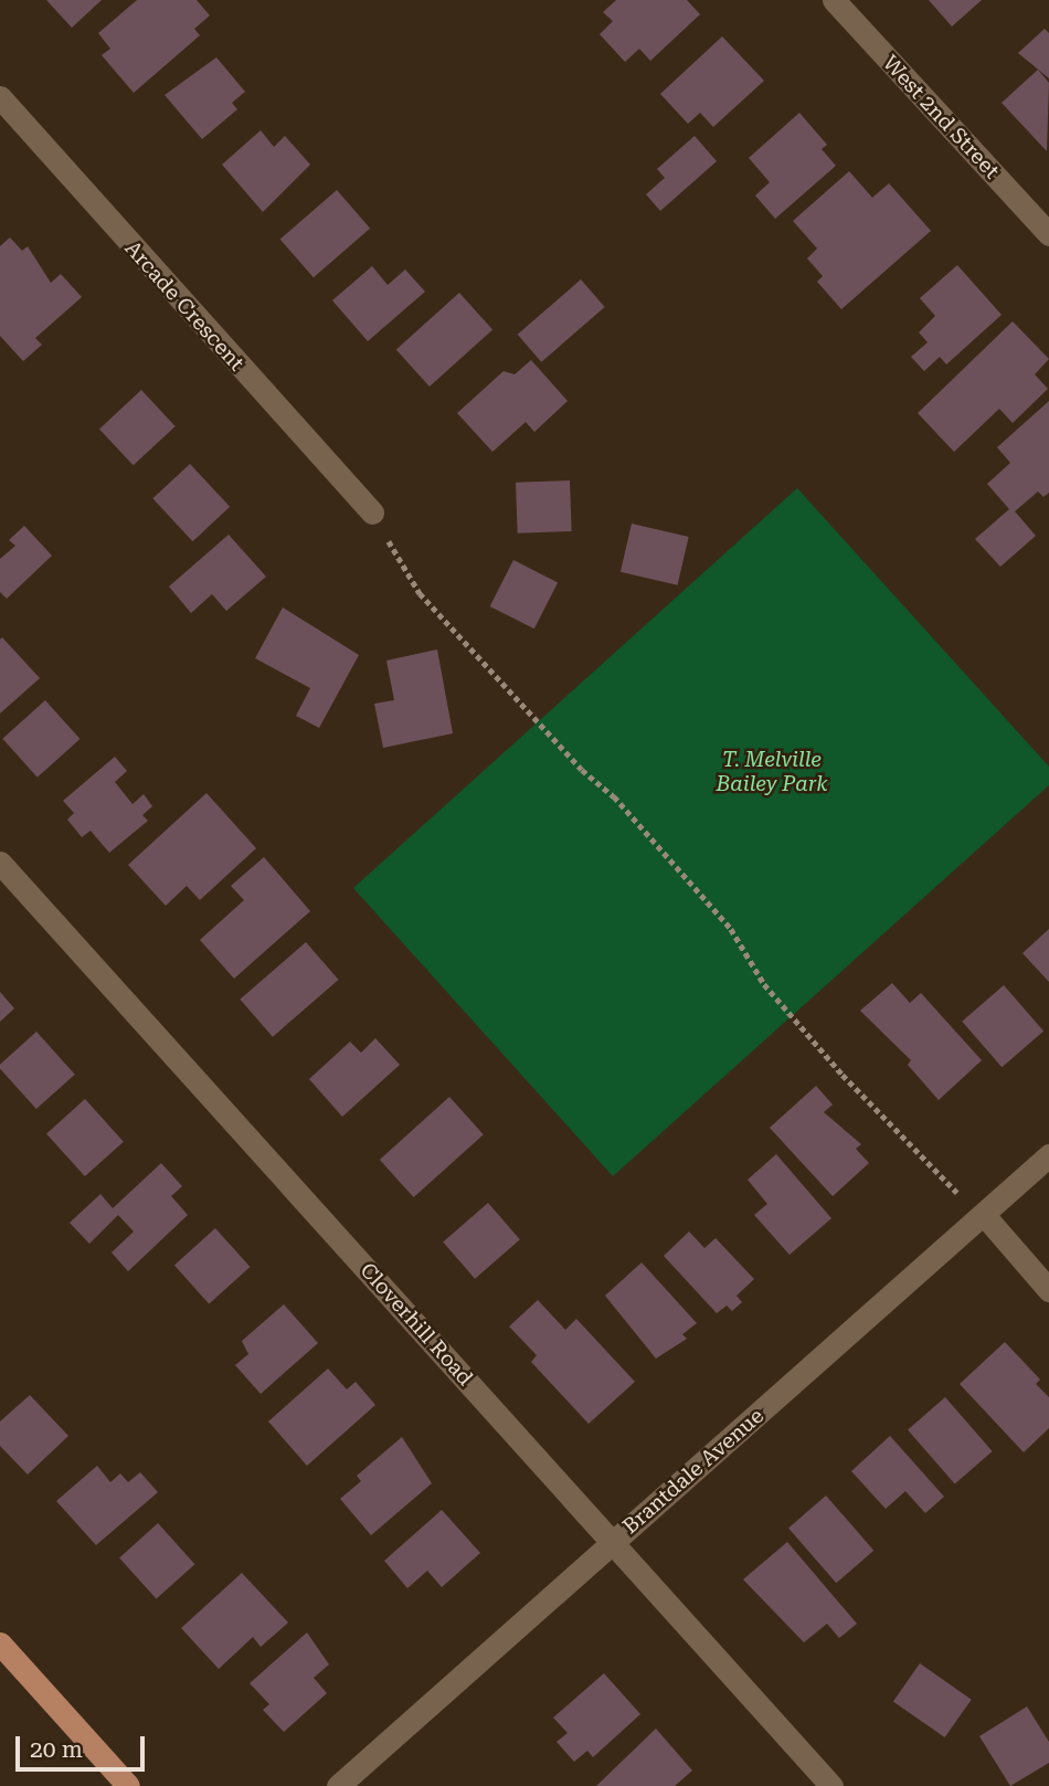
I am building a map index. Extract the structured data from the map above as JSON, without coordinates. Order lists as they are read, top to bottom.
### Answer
{
  "streets": {
    "street": [
      "West 2nd Street",
      "Arcade Crescent",
      "Cloverhill Road",
      "Brantdale Avenue"
    ]
  },
  "crossings": [
    ["Cloverhill Road", "Brantdale Avenue"]
  ],
  "parks": ["T. Melville Bailey Park"],
  "scale_bar": "20 m"
}
